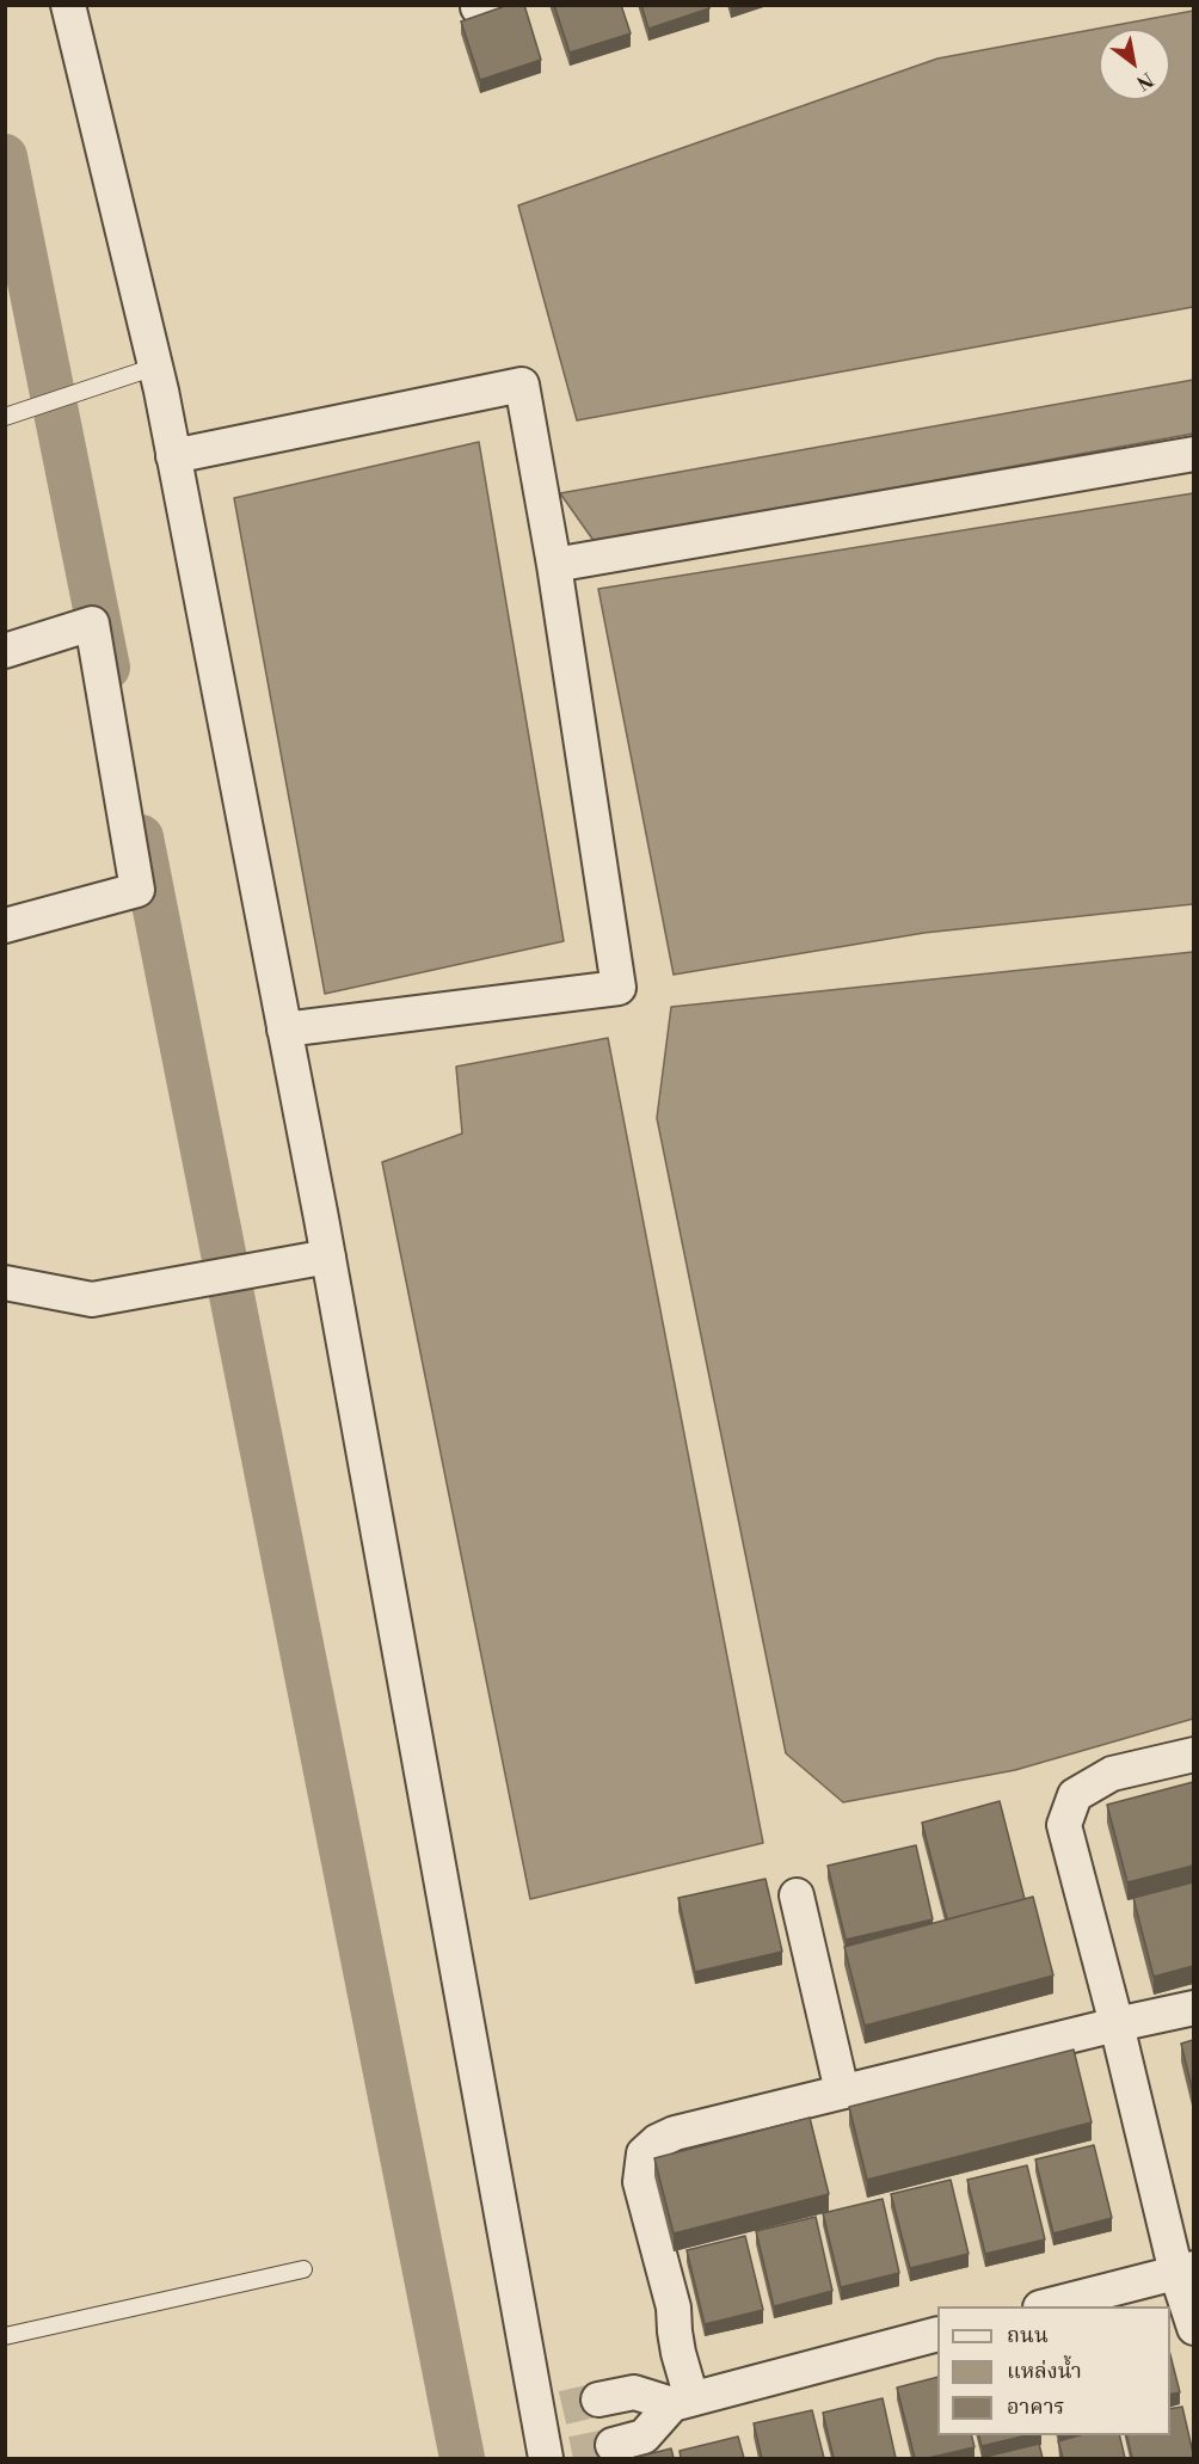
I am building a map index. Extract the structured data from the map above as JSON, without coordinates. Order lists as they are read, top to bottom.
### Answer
{
  "legend": ["ถนน", "แหล่งน้ำ", "อาคาร"],
  "north": "bottom right"
}
